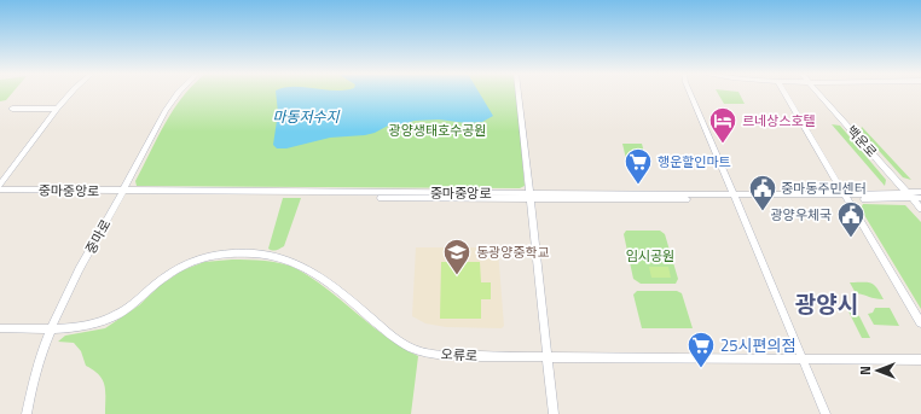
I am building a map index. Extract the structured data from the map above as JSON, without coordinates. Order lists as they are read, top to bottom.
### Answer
{
  "streets": {
    "street": [
      "백운로",
      "중마중앙로",
      "중마로",
      "오류로"
    ]
  },
  "crossings": [
    ["백운로", "중마중앙로"],
    ["중마중앙로", "중마로"],
    ["중마로", "오류로"]
  ],
  "districts": ["광양시"],
  "water": ["마동저수지"],
  "parks": ["광양생태호수공원", "임시공원"],
  "places": {
    "hotel": ["르네상스호텔"],
    "supermarket": ["행운할인마트", "25시편의점"],
    "public building": ["중마동주민센터", "광양우체국"],
    "school or university": ["동광양중학교"]
  },
  "north": "left"
}
